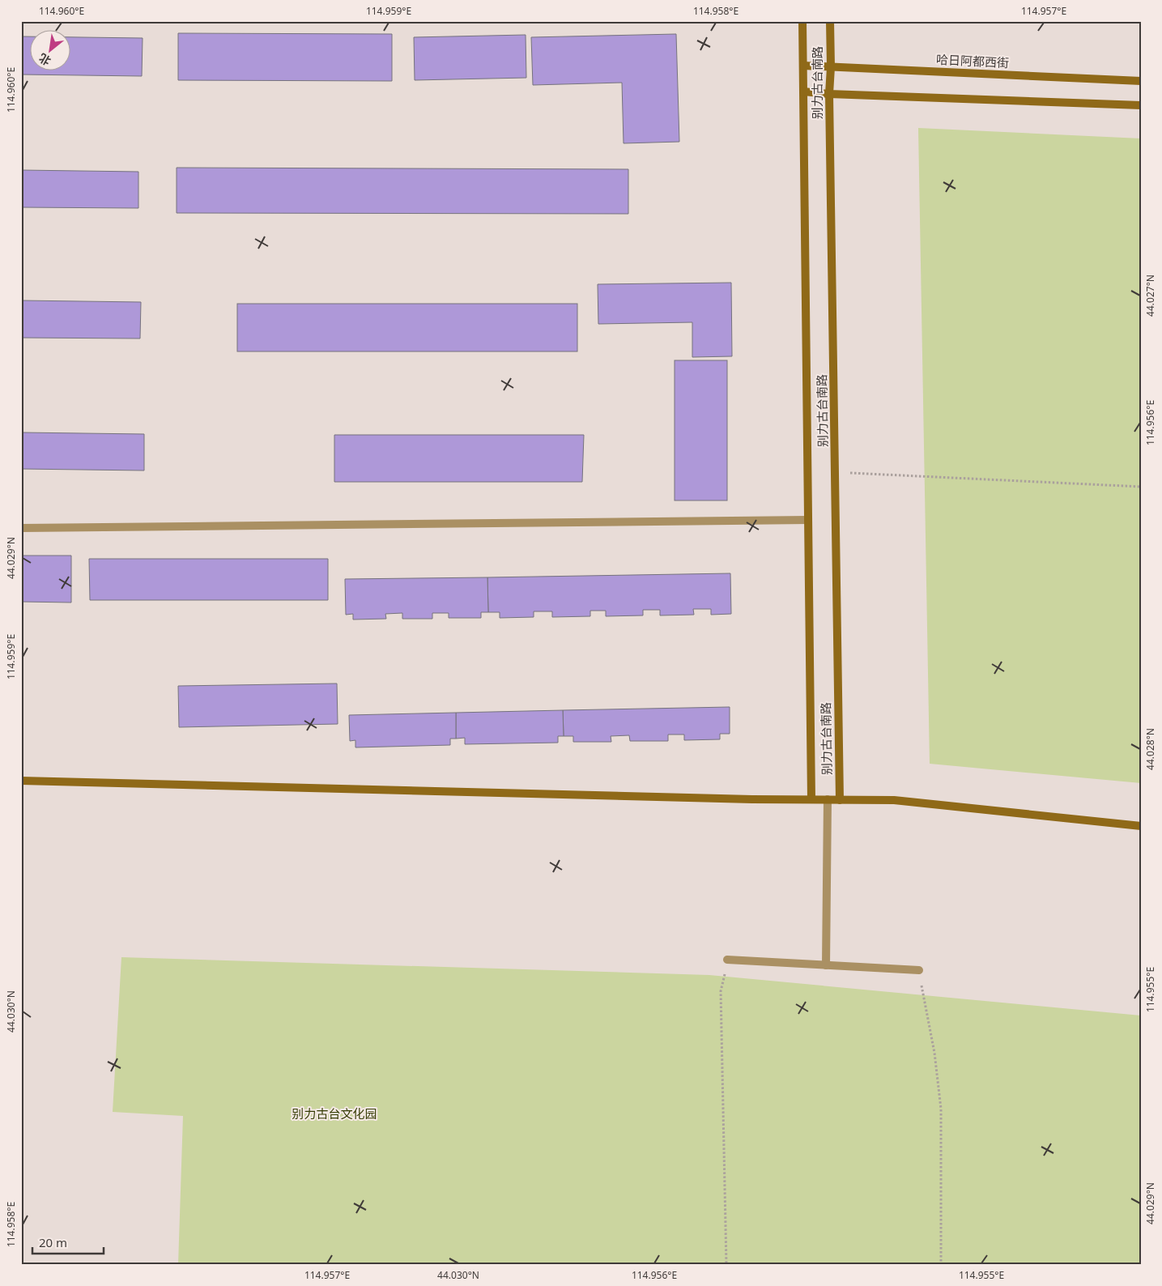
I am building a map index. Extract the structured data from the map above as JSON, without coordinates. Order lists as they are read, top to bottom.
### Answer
{
  "streets": {
    "street": ["哈日阿都西街", "别力古台南路"]
  },
  "crossings": [
    ["哈日阿都西街", "别力古台南路"]
  ],
  "parks": ["别力古台文化园"],
  "scale_bar": "20 m",
  "north": "bottom left",
  "coordinates": [
    "114.960°E",
    "114.959°E",
    "114.958°E",
    "114.957°E",
    "44.027°N",
    "114.956°E",
    "44.029°N",
    "44.028°N",
    "114.955°E",
    "44.030°N"
  ]
}
